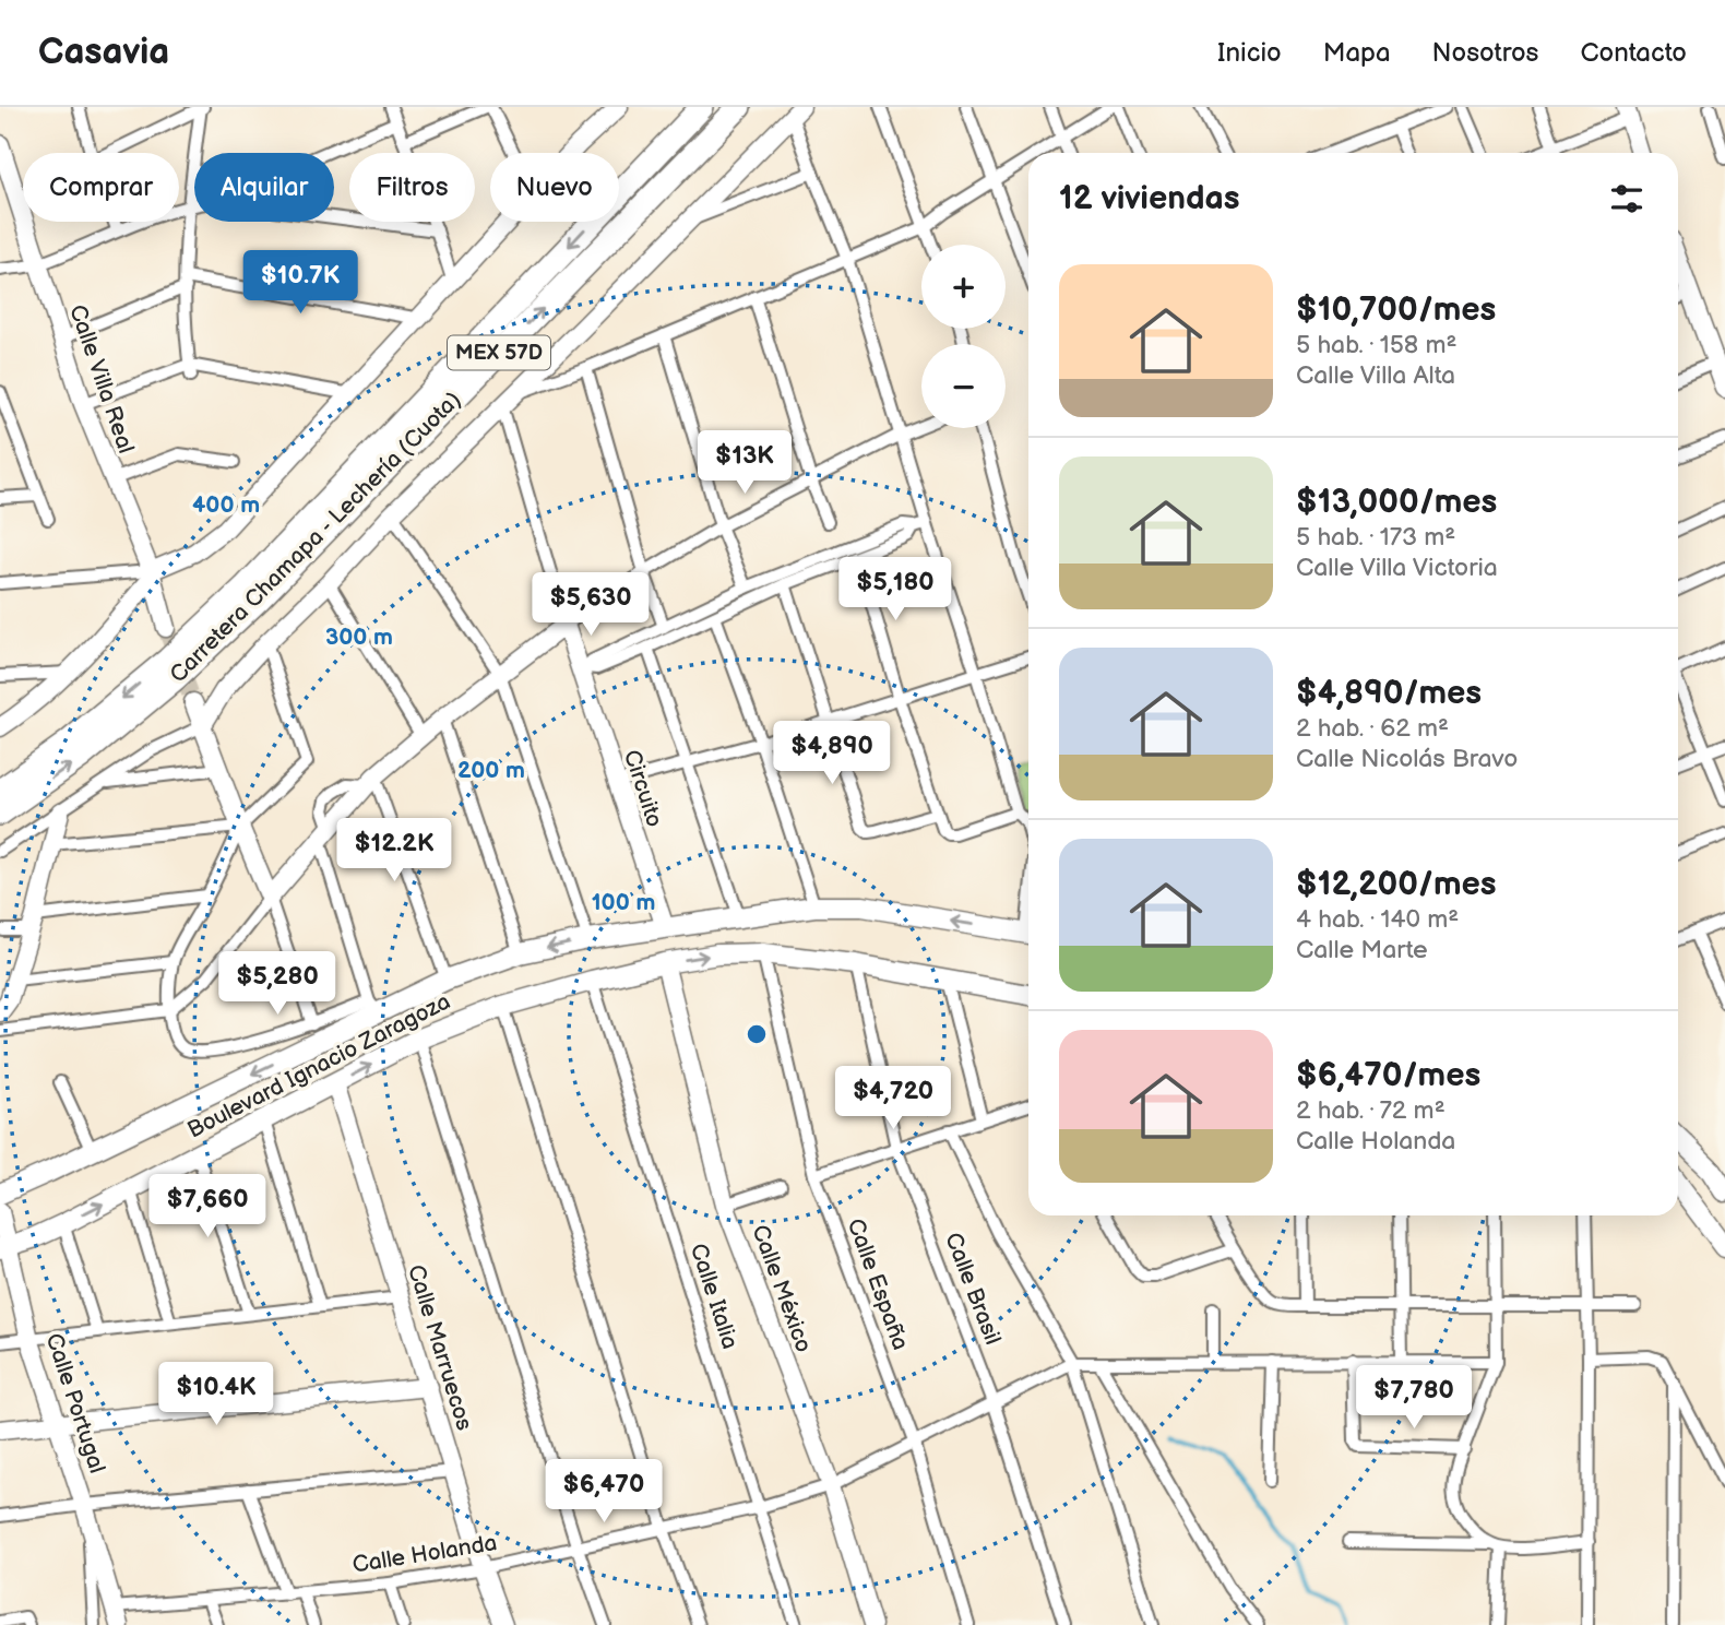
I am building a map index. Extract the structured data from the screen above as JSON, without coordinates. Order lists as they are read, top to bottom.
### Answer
{
  "streets": {
    "highway": ["MEX 57D", "Carretera Chamapa - Lechería (Cuota)"],
    "main road": ["Boulevard Ignacio Zaragoza"],
    "street": [
      "Calle Villa Real",
      "Circuito",
      "Calle España",
      "Calle México",
      "Calle Brasil",
      "Calle Italia",
      "Calle Marruecos",
      "Calle Portugal",
      "Calle Holanda"
    ]
  },
  "crossings": [
    ["Circuito", "Boulevard Ignacio Zaragoza"],
    ["Boulevard Ignacio Zaragoza", "Calle España"],
    ["Boulevard Ignacio Zaragoza", "Calle México"],
    ["Boulevard Ignacio Zaragoza", "Calle Brasil"],
    ["Boulevard Ignacio Zaragoza", "Calle Italia"],
    ["Boulevard Ignacio Zaragoza", "Calle Marruecos"],
    ["Boulevard Ignacio Zaragoza", "Calle Portugal"],
    ["Calle España", "Calle Holanda"],
    ["Calle México", "Calle Holanda"],
    ["Calle Brasil", "Calle Holanda"],
    ["Calle Italia", "Calle Holanda"],
    ["Calle Marruecos", "Calle Holanda"],
    ["Calle Portugal", "Calle Holanda"]
  ],
  "page": {
    "header": "Casavia",
    "nav": [
      "Inicio",
      "Mapa",
      "Nosotros",
      "Contacto"
    ],
    "chip": [
      "Comprar",
      "Alquilar",
      "Filtros",
      "Nuevo"
    ],
    "heading": "12 viviendas",
    "map_buttons": ["+", "−"],
    "list": [
      {
        "name": "$10,700/mes",
        "note": "5 hab. · 158 m² · Calle Villa Alta"
      },
      {
        "name": "$13,000/mes",
        "note": "5 hab. · 173 m² · Calle Villa Victoria"
      },
      {
        "name": "$4,890/mes",
        "note": "2 hab. · 62 m² · Calle Nicolás Bravo"
      },
      {
        "name": "$12,200/mes",
        "note": "4 hab. · 140 m² · Calle Marte"
      },
      {
        "name": "$6,470/mes",
        "note": "2 hab. · 72 m² · Calle Holanda"
      }
    ],
    "price": [
      "$10.7K",
      "$13K",
      "$5,180",
      "$5,630",
      "$4,890",
      "$12.2K",
      "$5,280",
      "$4,720",
      "$7,660",
      "$10.4K",
      "$7,780",
      "$6,470"
    ]
  },
  "rings": [
    "400 m",
    "300 m",
    "200 m",
    "100 m"
  ]
}
